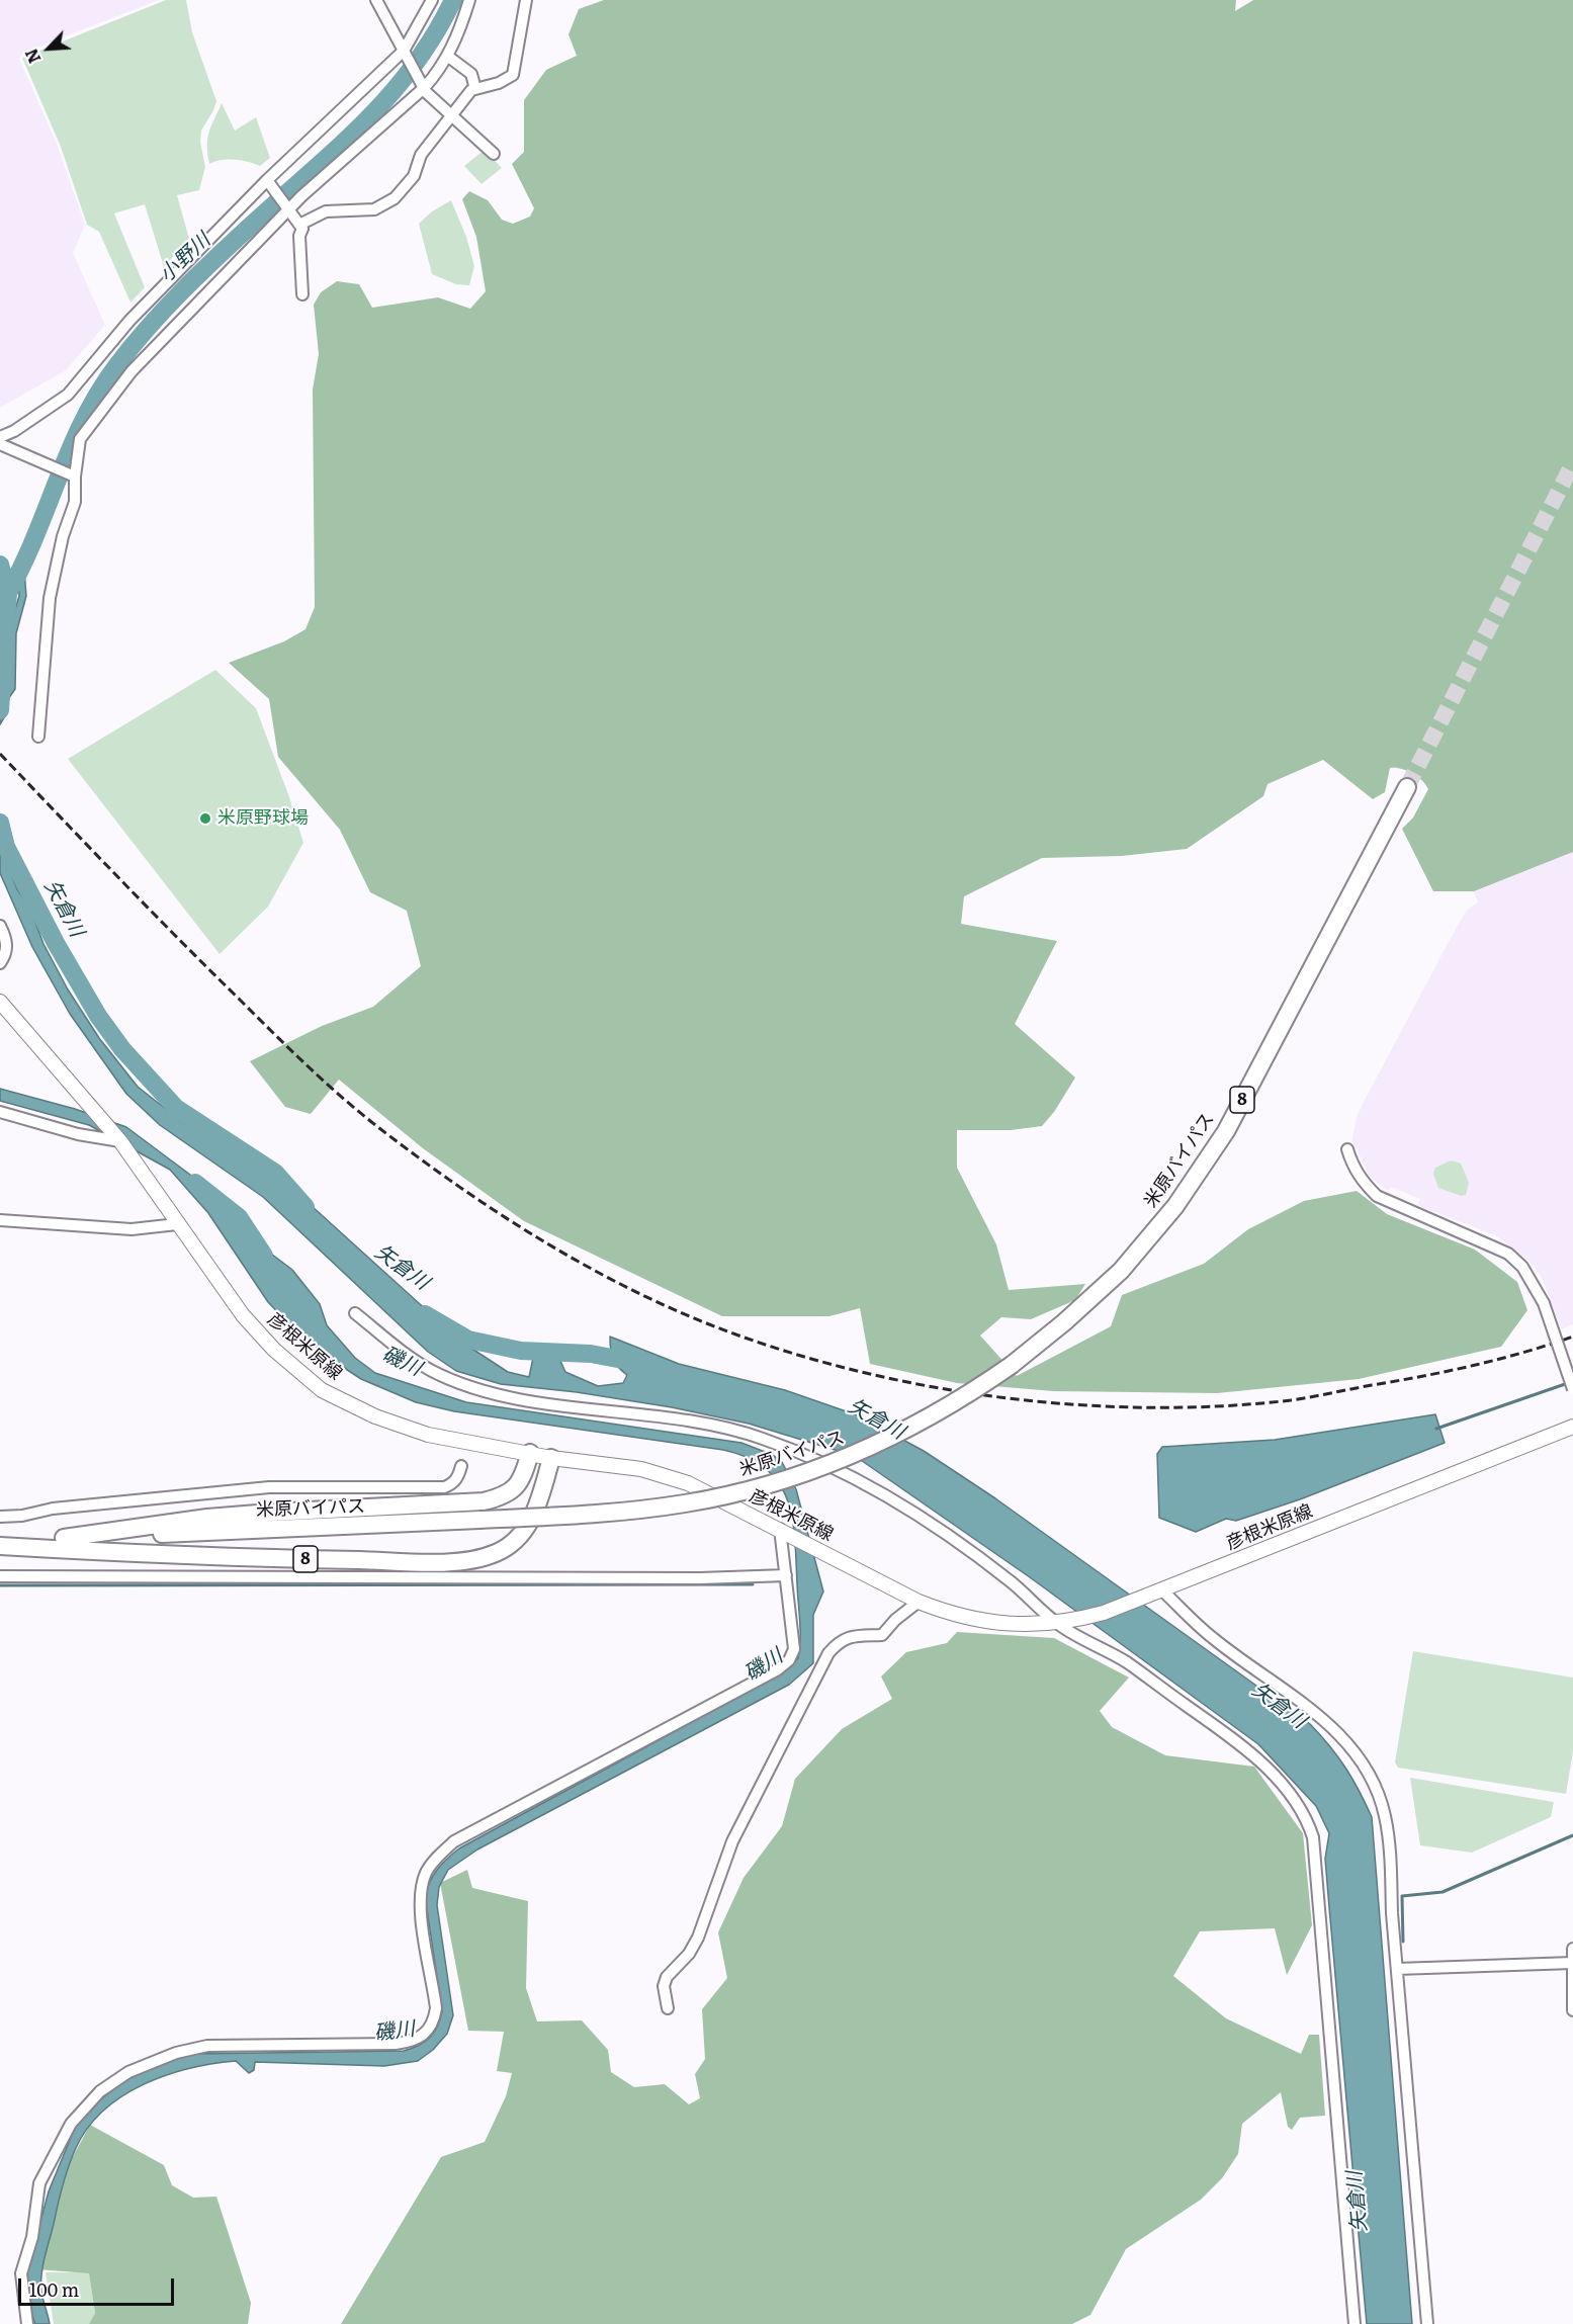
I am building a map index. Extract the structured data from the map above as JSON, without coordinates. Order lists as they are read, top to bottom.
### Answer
{
  "streets": {
    "highway": ["8", "米原バイパス"],
    "main road": ["彦根米原線"]
  },
  "crossings": [
    ["8", "米原バイパス"],
    ["8", "彦根米原線"]
  ],
  "water": ["小野川", "矢倉川", "磯川"],
  "places": ["米原野球場"],
  "scale_bar": "100 m",
  "north": "bottom left"
}
